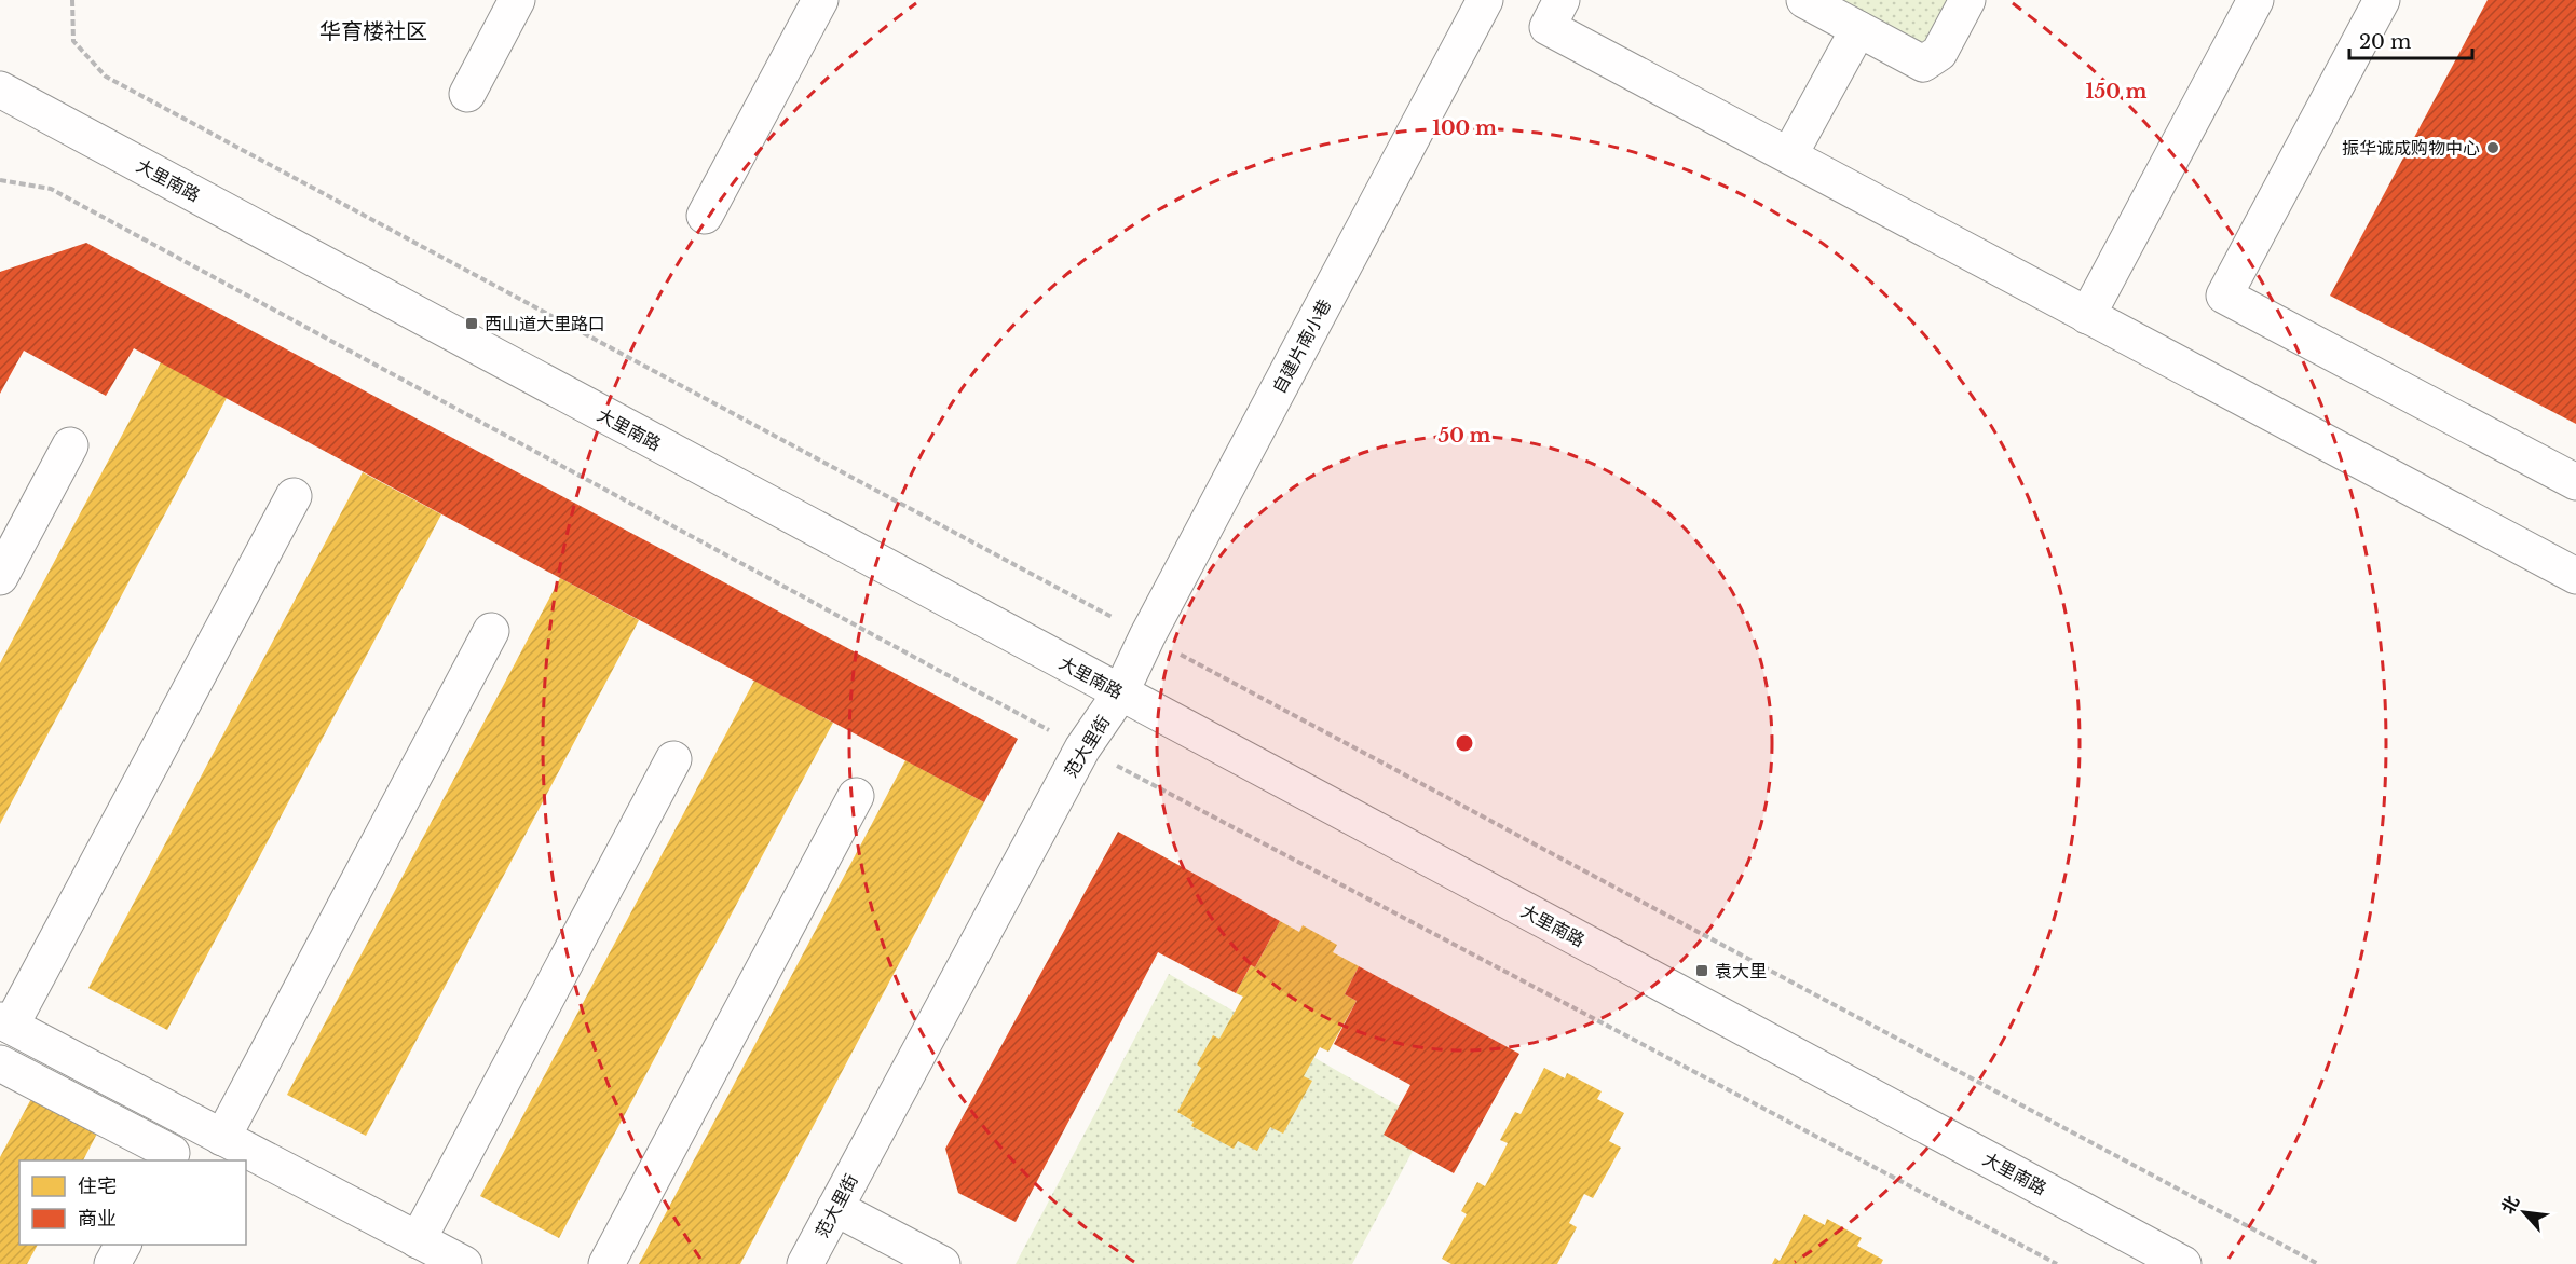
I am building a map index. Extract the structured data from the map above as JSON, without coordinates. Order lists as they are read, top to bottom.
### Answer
{
  "streets": {
    "street": ["大里南路", "自建片南小巷", "范大里街"]
  },
  "crossings": [
    ["大里南路", "自建片南小巷"],
    ["大里南路", "范大里街"],
    ["自建片南小巷", "范大里街"]
  ],
  "districts": ["华育楼社区"],
  "places": {
    "other": ["振华诚成购物中心"],
    "transit": ["西山道大里路口", "袁大里"]
  },
  "legend": ["住宅", "商业"],
  "scale_bar": "20 m",
  "north": "top left",
  "rings": ["150 m", "100 m", "50 m"]
}
